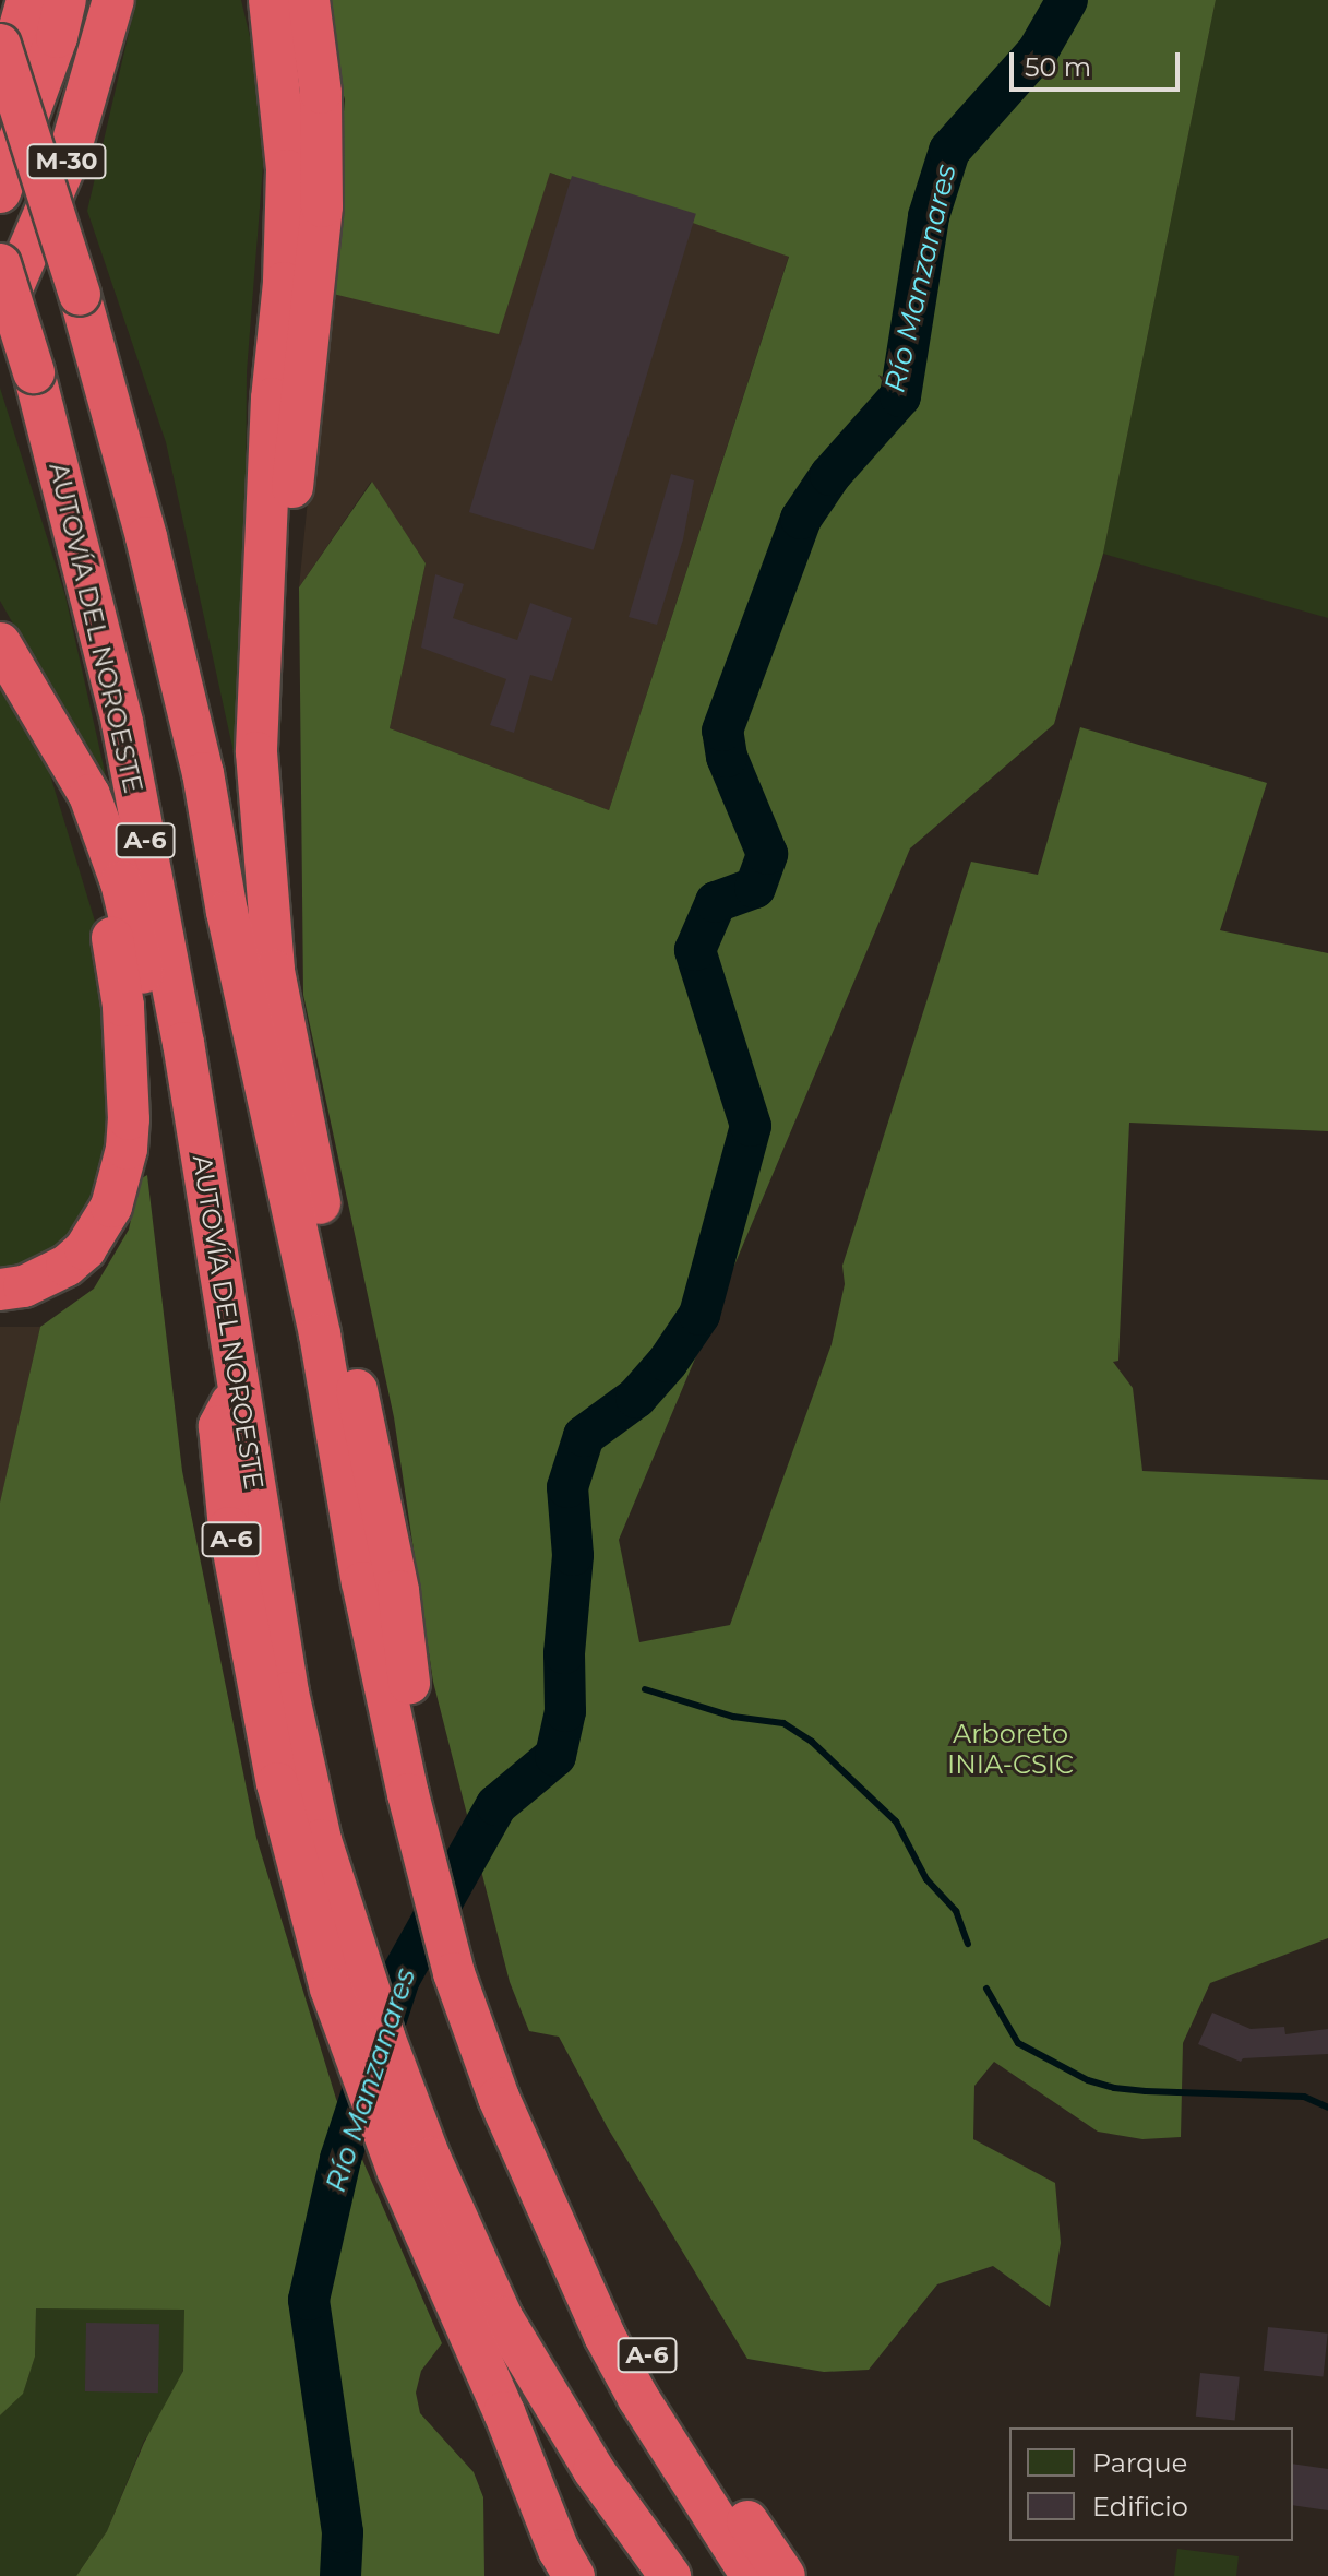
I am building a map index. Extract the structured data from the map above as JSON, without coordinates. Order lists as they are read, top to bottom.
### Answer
{
  "streets": {
    "highway": ["M-30", "AUTOVÍA DEL NOROESTE", "A-6"]
  },
  "crossings": [
    ["AUTOVÍA DEL NOROESTE", "A-6"]
  ],
  "water": ["Río Manzanares"],
  "parks": ["Arboreto INIA-CSIC"],
  "legend": ["Parque", "Edificio"],
  "scale_bar": "50 m"
}
